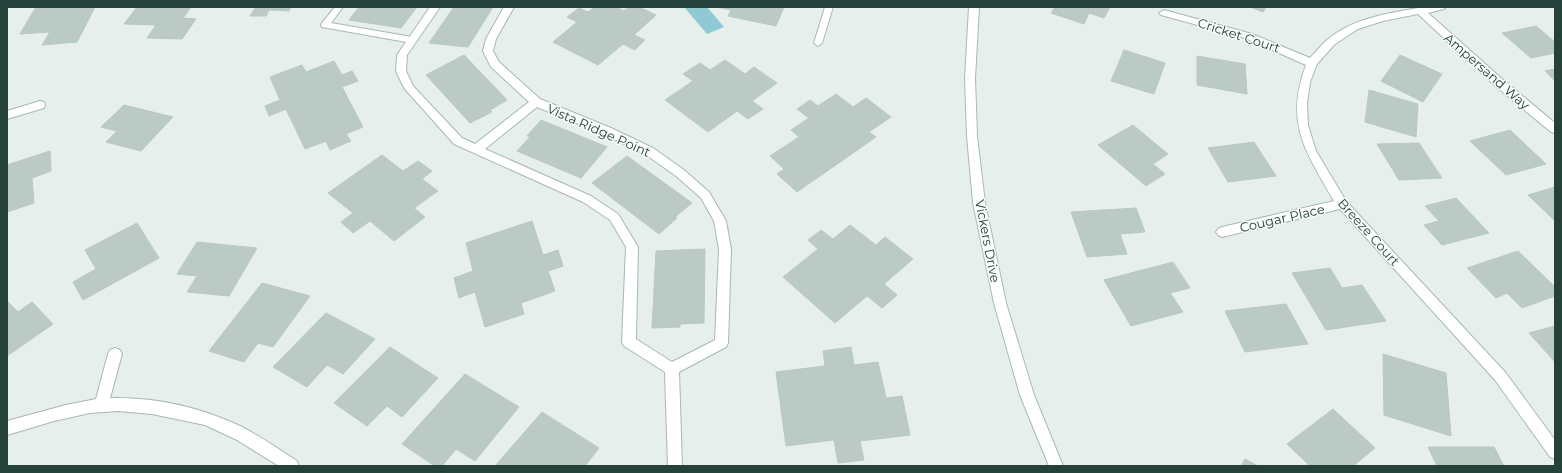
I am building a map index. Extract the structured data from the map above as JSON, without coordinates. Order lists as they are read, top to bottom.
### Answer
{
  "streets": {
    "street": [
      "Cricket Court",
      "Ampersand Way",
      "Vista Ridge Point",
      "Cougar Place",
      "Breeze Court",
      "Vickers Drive"
    ]
  },
  "crossings": [
    ["Cricket Court", "Breeze Court"],
    ["Ampersand Way", "Breeze Court"],
    ["Cougar Place", "Breeze Court"]
  ]
}
